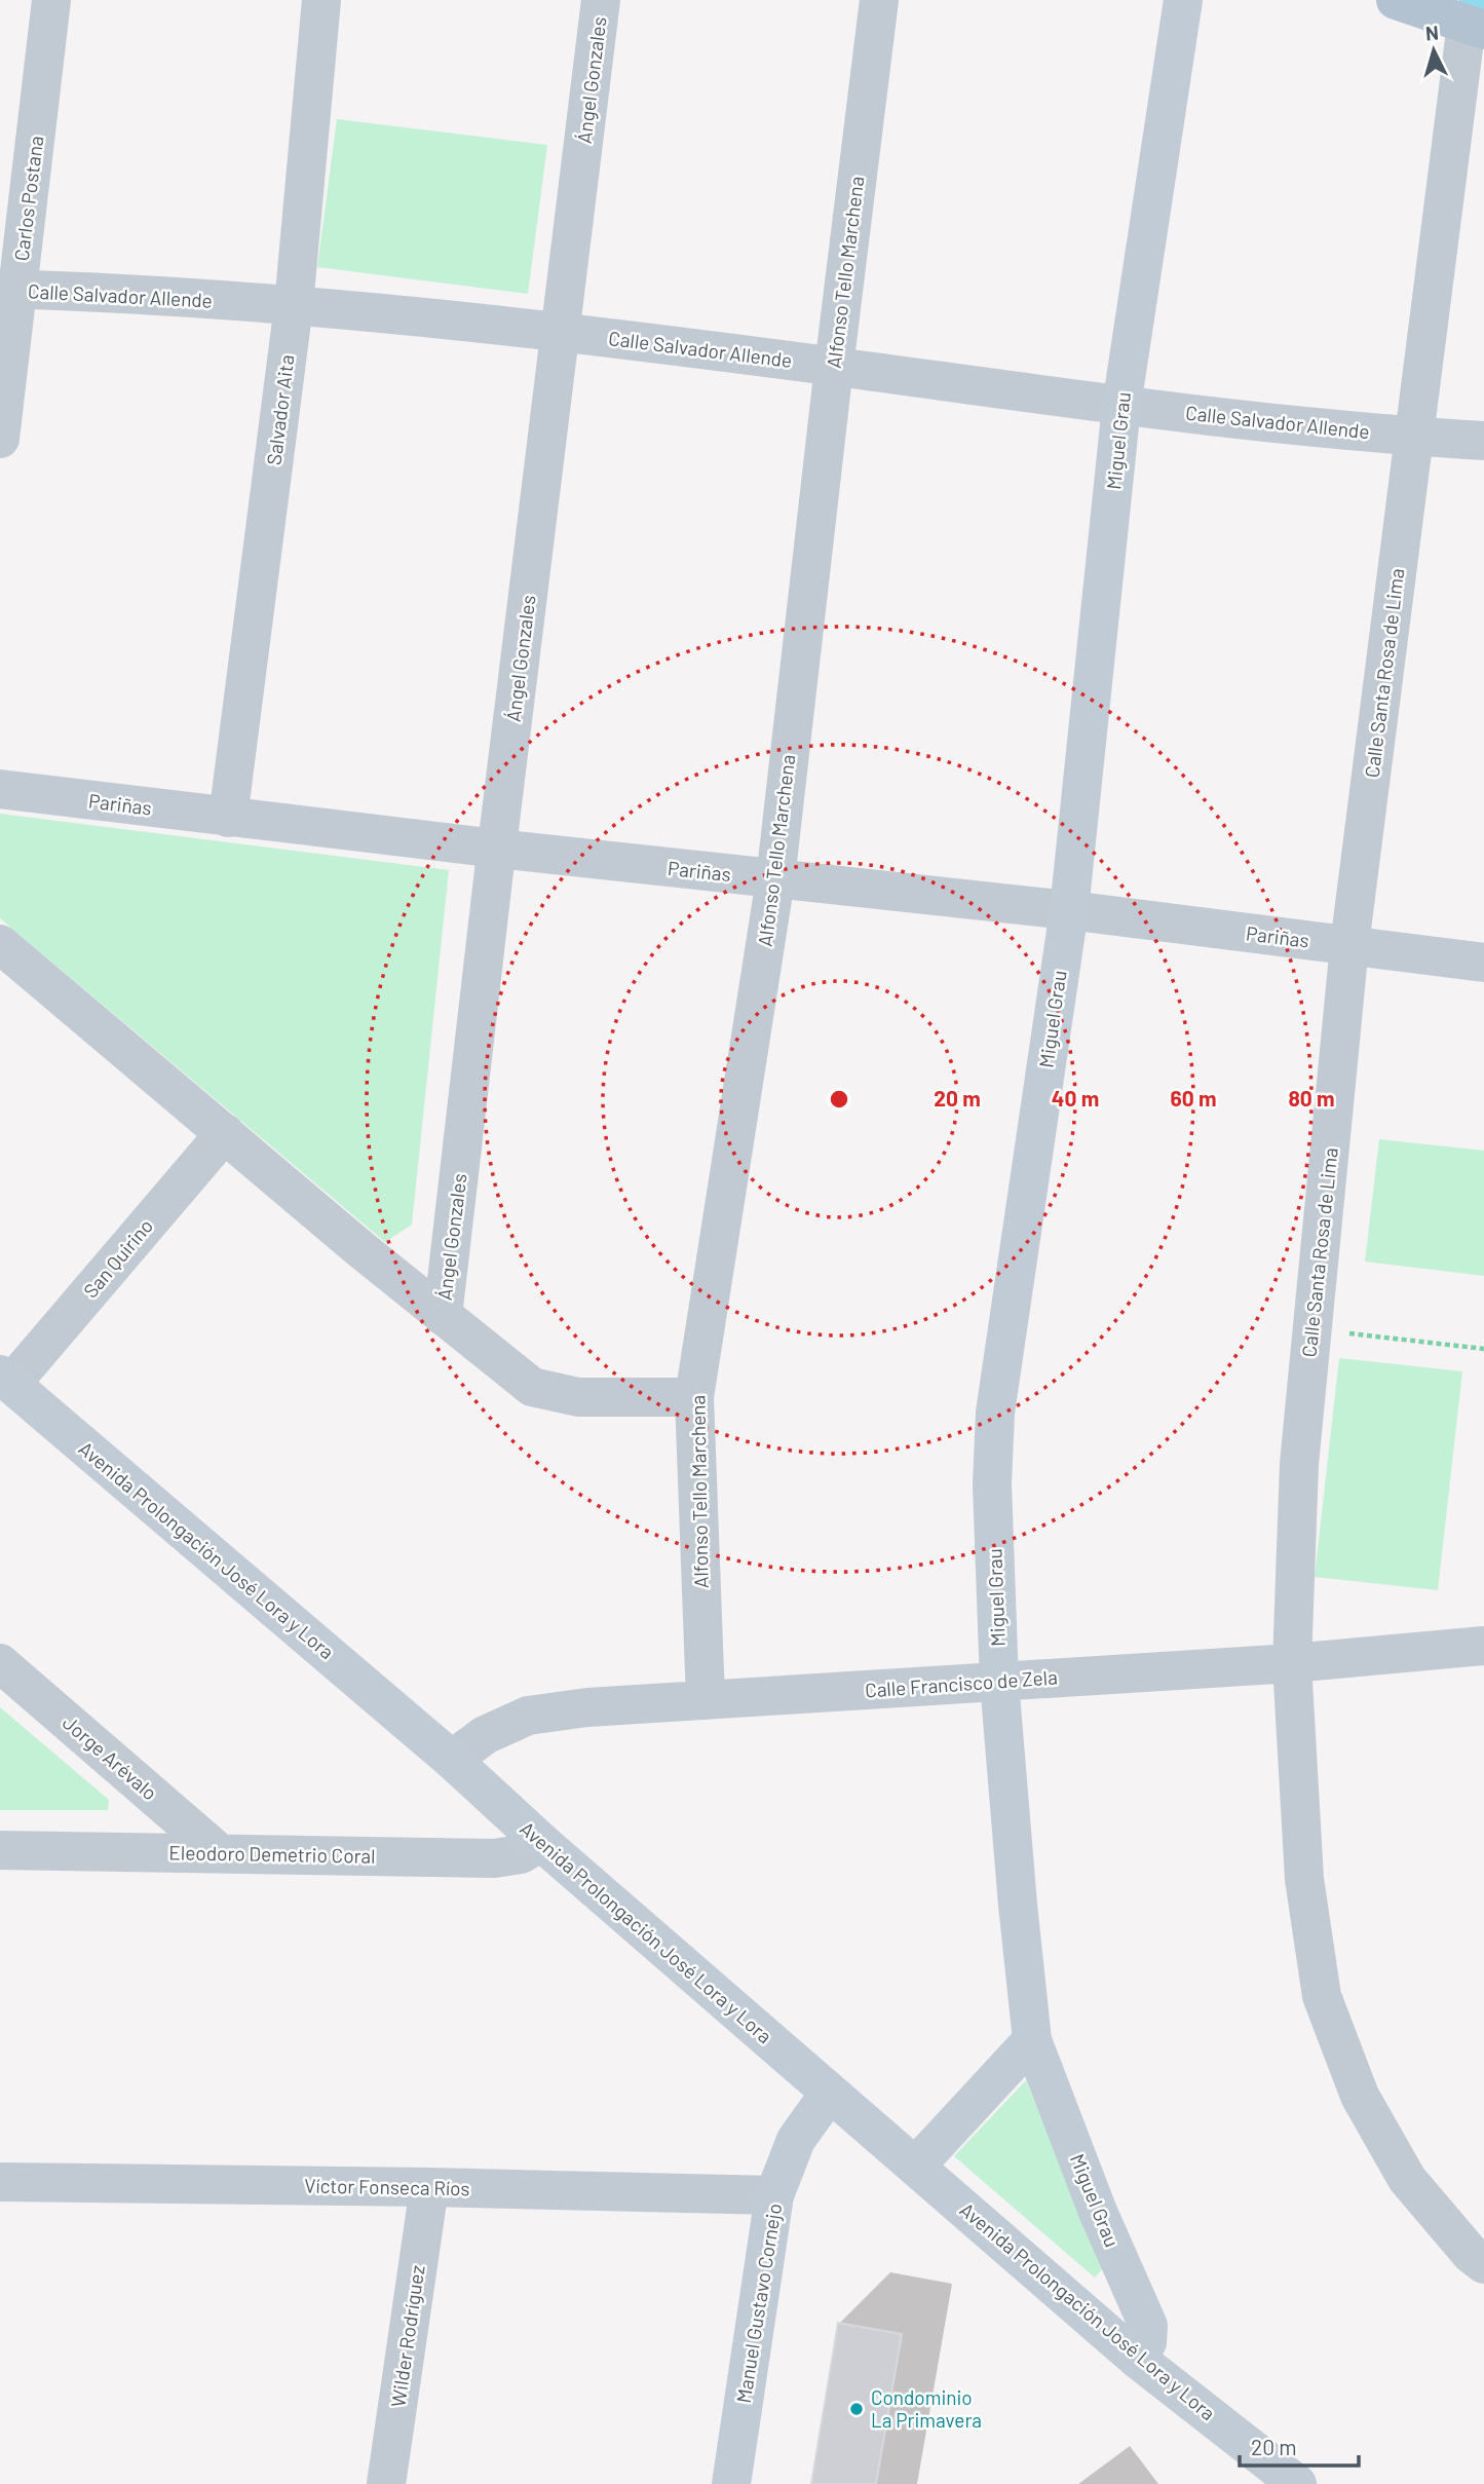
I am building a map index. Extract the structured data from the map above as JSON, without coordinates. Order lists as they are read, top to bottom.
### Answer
{
  "streets": {
    "street": [
      "Ángel Gonzales",
      "Carlos Postana",
      "Alfonso Tello Marchena",
      "Calle Salvador Allende",
      "Salvador Aita",
      "Miguel Grau",
      "Calle Santa Rosa de Lima",
      "Pariñas",
      "San Quirino",
      "Avenida Prolongación José Lora y Lora",
      "Calle Francisco de Zela",
      "Jorge Arévalo",
      "Eleodoro Demetrio Coral",
      "Víctor Fonseca Ríos",
      "Manuel Gustavo Cornejo",
      "Wilder Rodríguez"
    ]
  },
  "crossings": [
    ["Ángel Gonzales", "Calle Salvador Allende"],
    ["Ángel Gonzales", "Pariñas"],
    ["Carlos Postana", "Calle Salvador Allende"],
    ["Alfonso Tello Marchena", "Calle Salvador Allende"],
    ["Alfonso Tello Marchena", "Pariñas"],
    ["Alfonso Tello Marchena", "Calle Francisco de Zela"],
    ["Calle Salvador Allende", "Salvador Aita"],
    ["Calle Salvador Allende", "Miguel Grau"],
    ["Calle Salvador Allende", "Calle Santa Rosa de Lima"],
    ["Salvador Aita", "Pariñas"],
    ["Miguel Grau", "Pariñas"],
    ["Miguel Grau", "Avenida Prolongación José Lora y Lora"],
    ["Miguel Grau", "Calle Francisco de Zela"],
    ["Calle Santa Rosa de Lima", "Pariñas"],
    ["Calle Santa Rosa de Lima", "Calle Francisco de Zela"],
    ["San Quirino", "Avenida Prolongación José Lora y Lora"],
    ["Avenida Prolongación José Lora y Lora", "Calle Francisco de Zela"],
    ["Avenida Prolongación José Lora y Lora", "Eleodoro Demetrio Coral"],
    ["Avenida Prolongación José Lora y Lora", "Manuel Gustavo Cornejo"],
    ["Jorge Arévalo", "Eleodoro Demetrio Coral"],
    ["Víctor Fonseca Ríos", "Manuel Gustavo Cornejo"],
    ["Víctor Fonseca Ríos", "Wilder Rodríguez"]
  ],
  "places": ["Condominio La Primavera"],
  "scale_bar": "20 m",
  "north": "top",
  "rings": [
    "20 m",
    "40 m",
    "60 m",
    "80 m"
  ]
}
